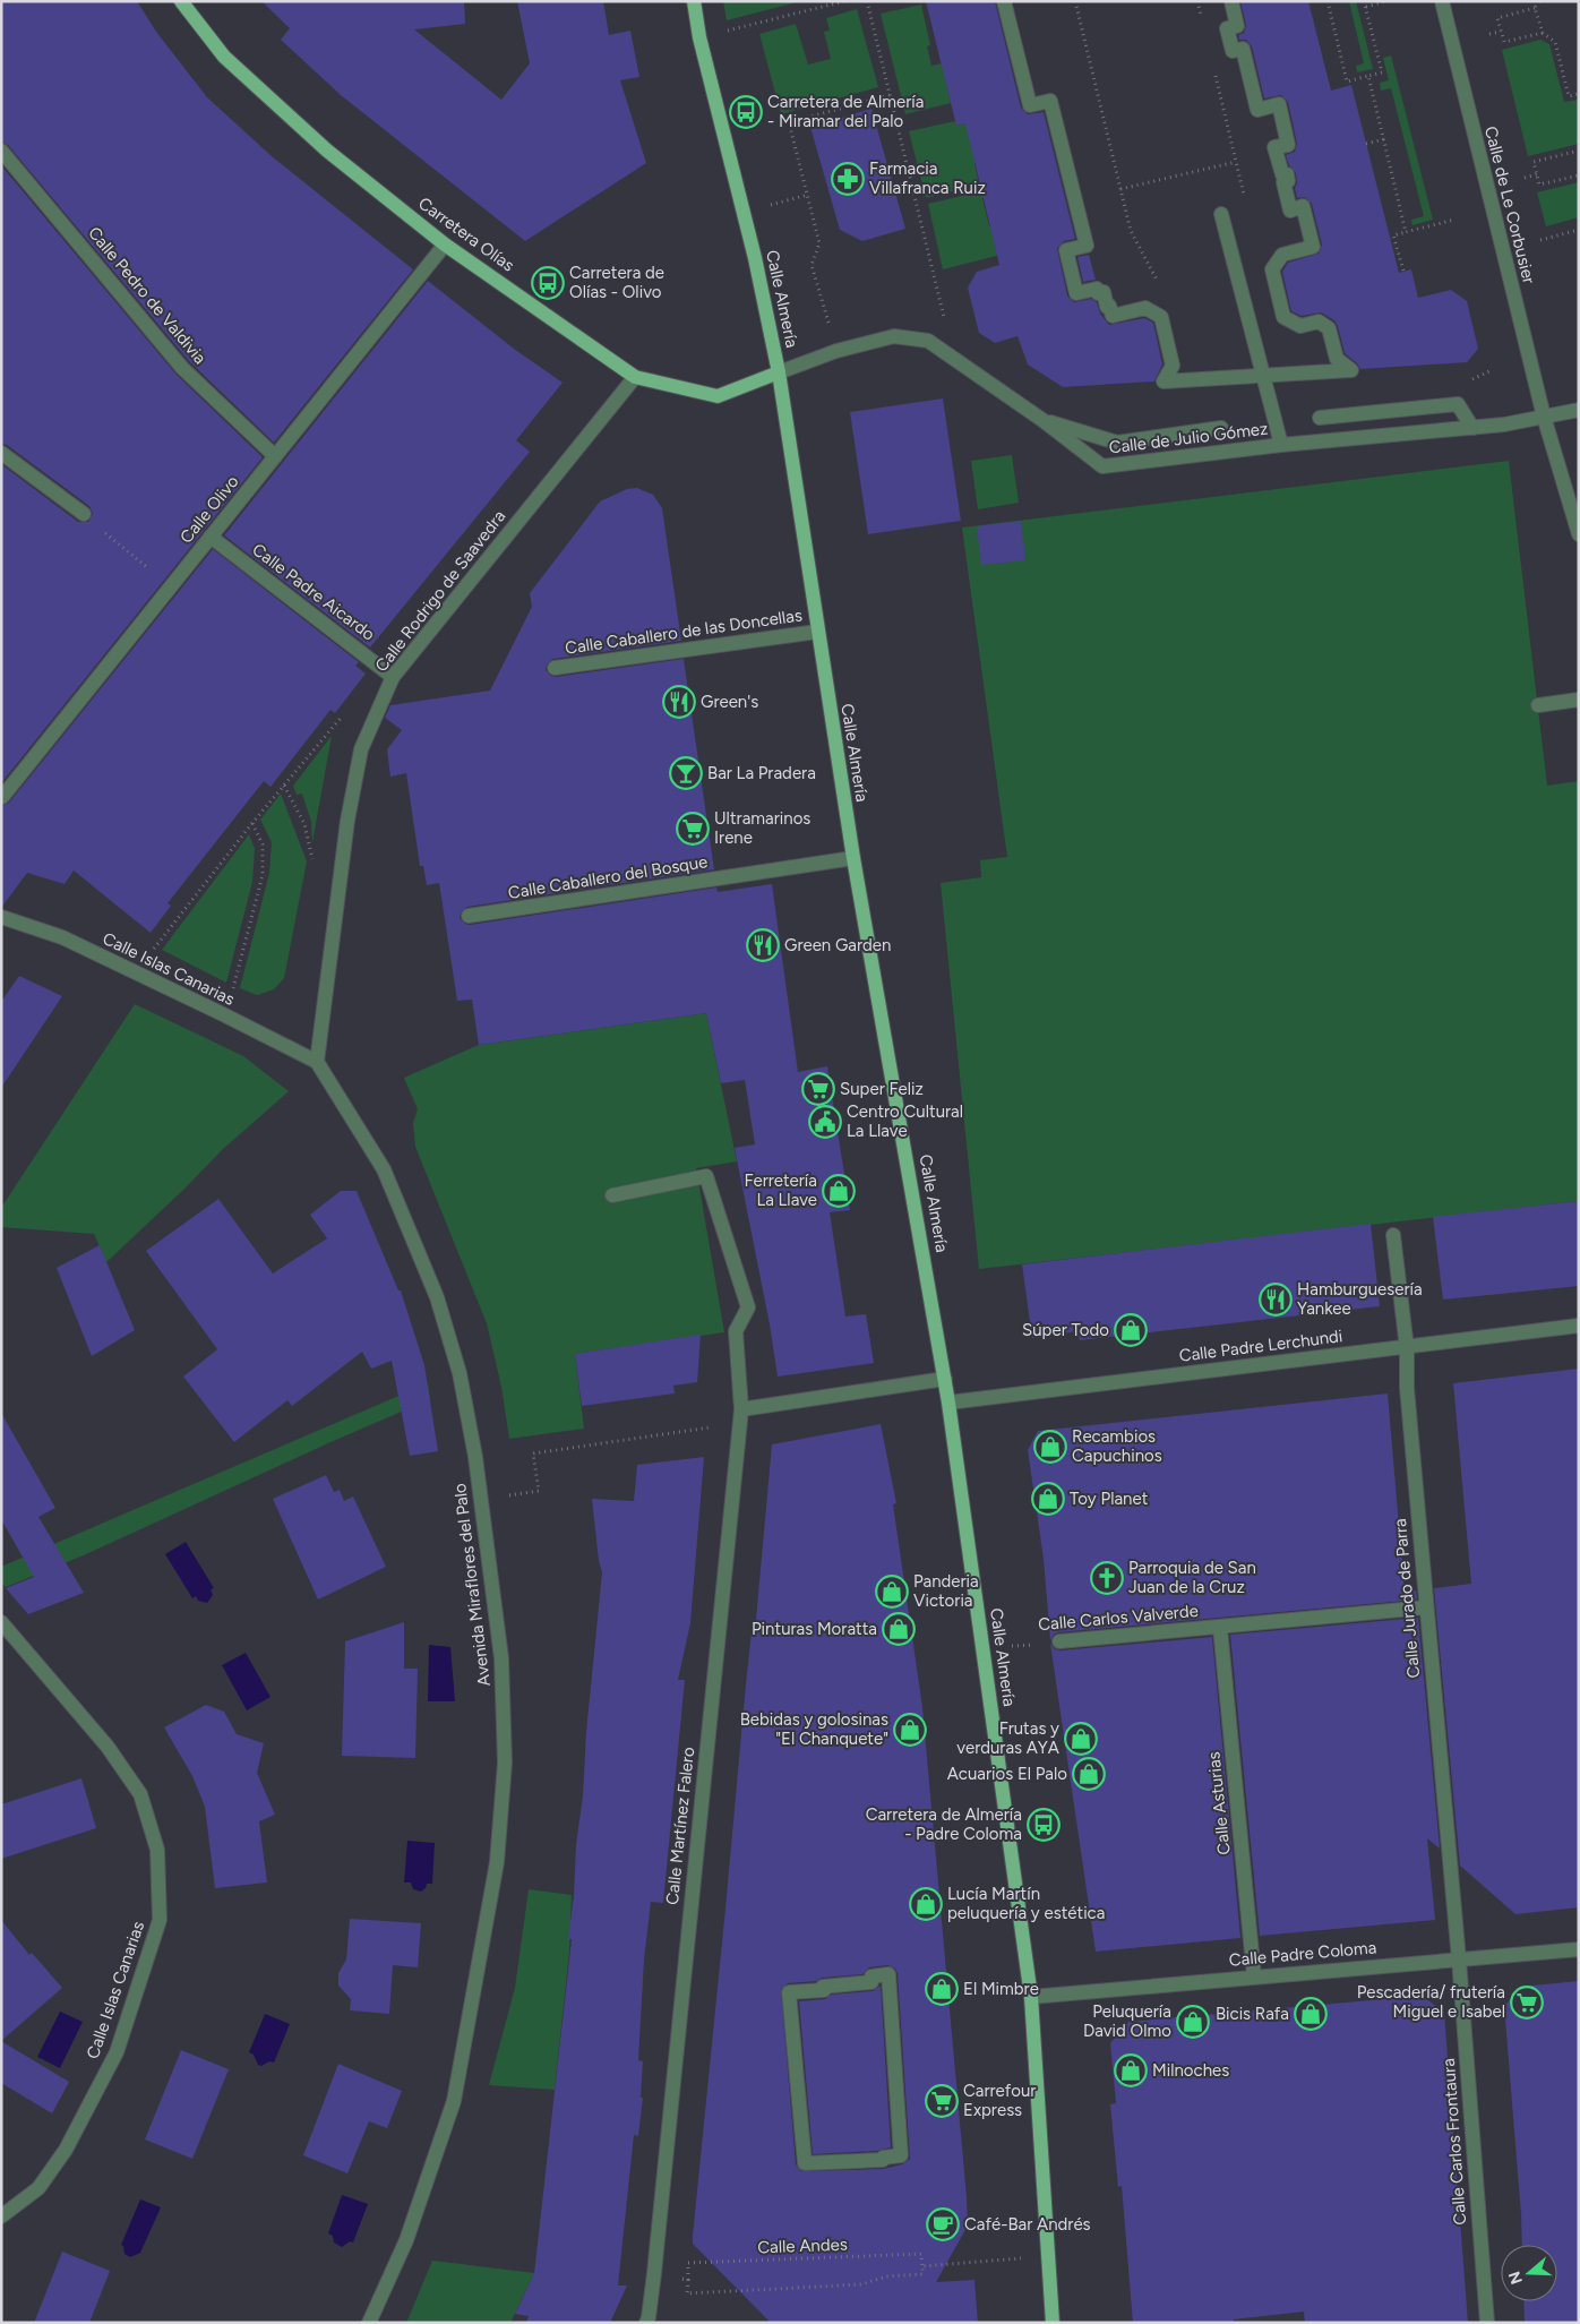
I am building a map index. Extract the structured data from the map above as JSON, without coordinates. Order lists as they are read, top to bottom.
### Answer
{
  "streets": {
    "main road": ["Carretera Olías", "Calle Almería"],
    "street": [
      "Calle de Le Corbusier",
      "Calle Pedro de Valdivia",
      "Calle de Julio Gómez",
      "Calle Olivo",
      "Calle Rodrigo de Saavedra",
      "Calle Padre Aicardo",
      "Calle Caballero de las Doncellas",
      "Calle Caballero del Bosque",
      "Calle Islas Canarias",
      "Calle Padre Lerchundi",
      "Avenida Miraflores del Palo",
      "Calle Jurado de Parra",
      "Calle Carlos Valverde",
      "Calle Asturias",
      "Calle Martínez Falero",
      "Calle Padre Coloma",
      "Calle Carlos Frontaura"
    ],
    "path": ["Calle Andes"]
  },
  "crossings": [
    ["Calle de Le Corbusier", "Calle de Julio Gómez"],
    ["Carretera Olías", "Calle Almería"],
    ["Carretera Olías", "Calle de Julio Gómez"],
    ["Carretera Olías", "Calle Olivo"],
    ["Carretera Olías", "Calle Rodrigo de Saavedra"],
    ["Calle Pedro de Valdivia", "Calle Olivo"],
    ["Calle Almería", "Calle de Julio Gómez"],
    ["Calle Almería", "Calle Caballero de las Doncellas"],
    ["Calle Almería", "Calle Caballero del Bosque"],
    ["Calle Almería", "Calle Padre Lerchundi"],
    ["Calle Almería", "Calle Carlos Valverde"],
    ["Calle Almería", "Calle Padre Coloma"],
    ["Calle Olivo", "Calle Padre Aicardo"],
    ["Calle Rodrigo de Saavedra", "Calle Padre Aicardo"],
    ["Calle Rodrigo de Saavedra", "Calle Islas Canarias"],
    ["Calle Rodrigo de Saavedra", "Avenida Miraflores del Palo"],
    ["Calle Islas Canarias", "Avenida Miraflores del Palo"],
    ["Calle Padre Lerchundi", "Calle Jurado de Parra"],
    ["Calle Jurado de Parra", "Calle Carlos Valverde"],
    ["Calle Jurado de Parra", "Calle Padre Coloma"],
    ["Calle Jurado de Parra", "Calle Carlos Frontaura"],
    ["Calle Carlos Valverde", "Calle Asturias"],
    ["Calle Asturias", "Calle Padre Coloma"],
    ["Calle Padre Coloma", "Calle Carlos Frontaura"]
  ],
  "places": {
    "bus stop": ["Carretera de Almería - Miramar del Palo", "Carretera de Olías - Olivo", "Carretera de Almería - Padre Coloma"],
    "pharmacy": ["Farmacia Villafranca Ruiz"],
    "restaurant": ["Green's", "Green Garden", "Hamburguesería Yankee"],
    "bar": ["Bar La Pradera"],
    "supermarket": [
      "Ultramarinos Irene",
      "Super Feliz",
      "Pescadería/ frutería Miguel e Isabel",
      "Carrefour Express"
    ],
    "public building": ["Centro Cultural La Llave"],
    "shop": [
      "Ferretería La Llave",
      "Súper Todo",
      "Recambios Capuchinos",
      "Toy Planet",
      "Panderia Victoria",
      "Pinturas Moratta",
      "Bebidas y golosinas \"El Chanquete\"",
      "Frutas y verduras AYA",
      "Acuarios El Palo",
      "Lucía Martín peluquería y estética",
      "El Mimbre",
      "Bicis Rafa",
      "Peluquería David Olmo",
      "Milnoches"
    ],
    "church": ["Parroquia de San Juan de la Cruz"],
    "cafe": ["Café-Bar Andrés"]
  },
  "north": "left"
}
